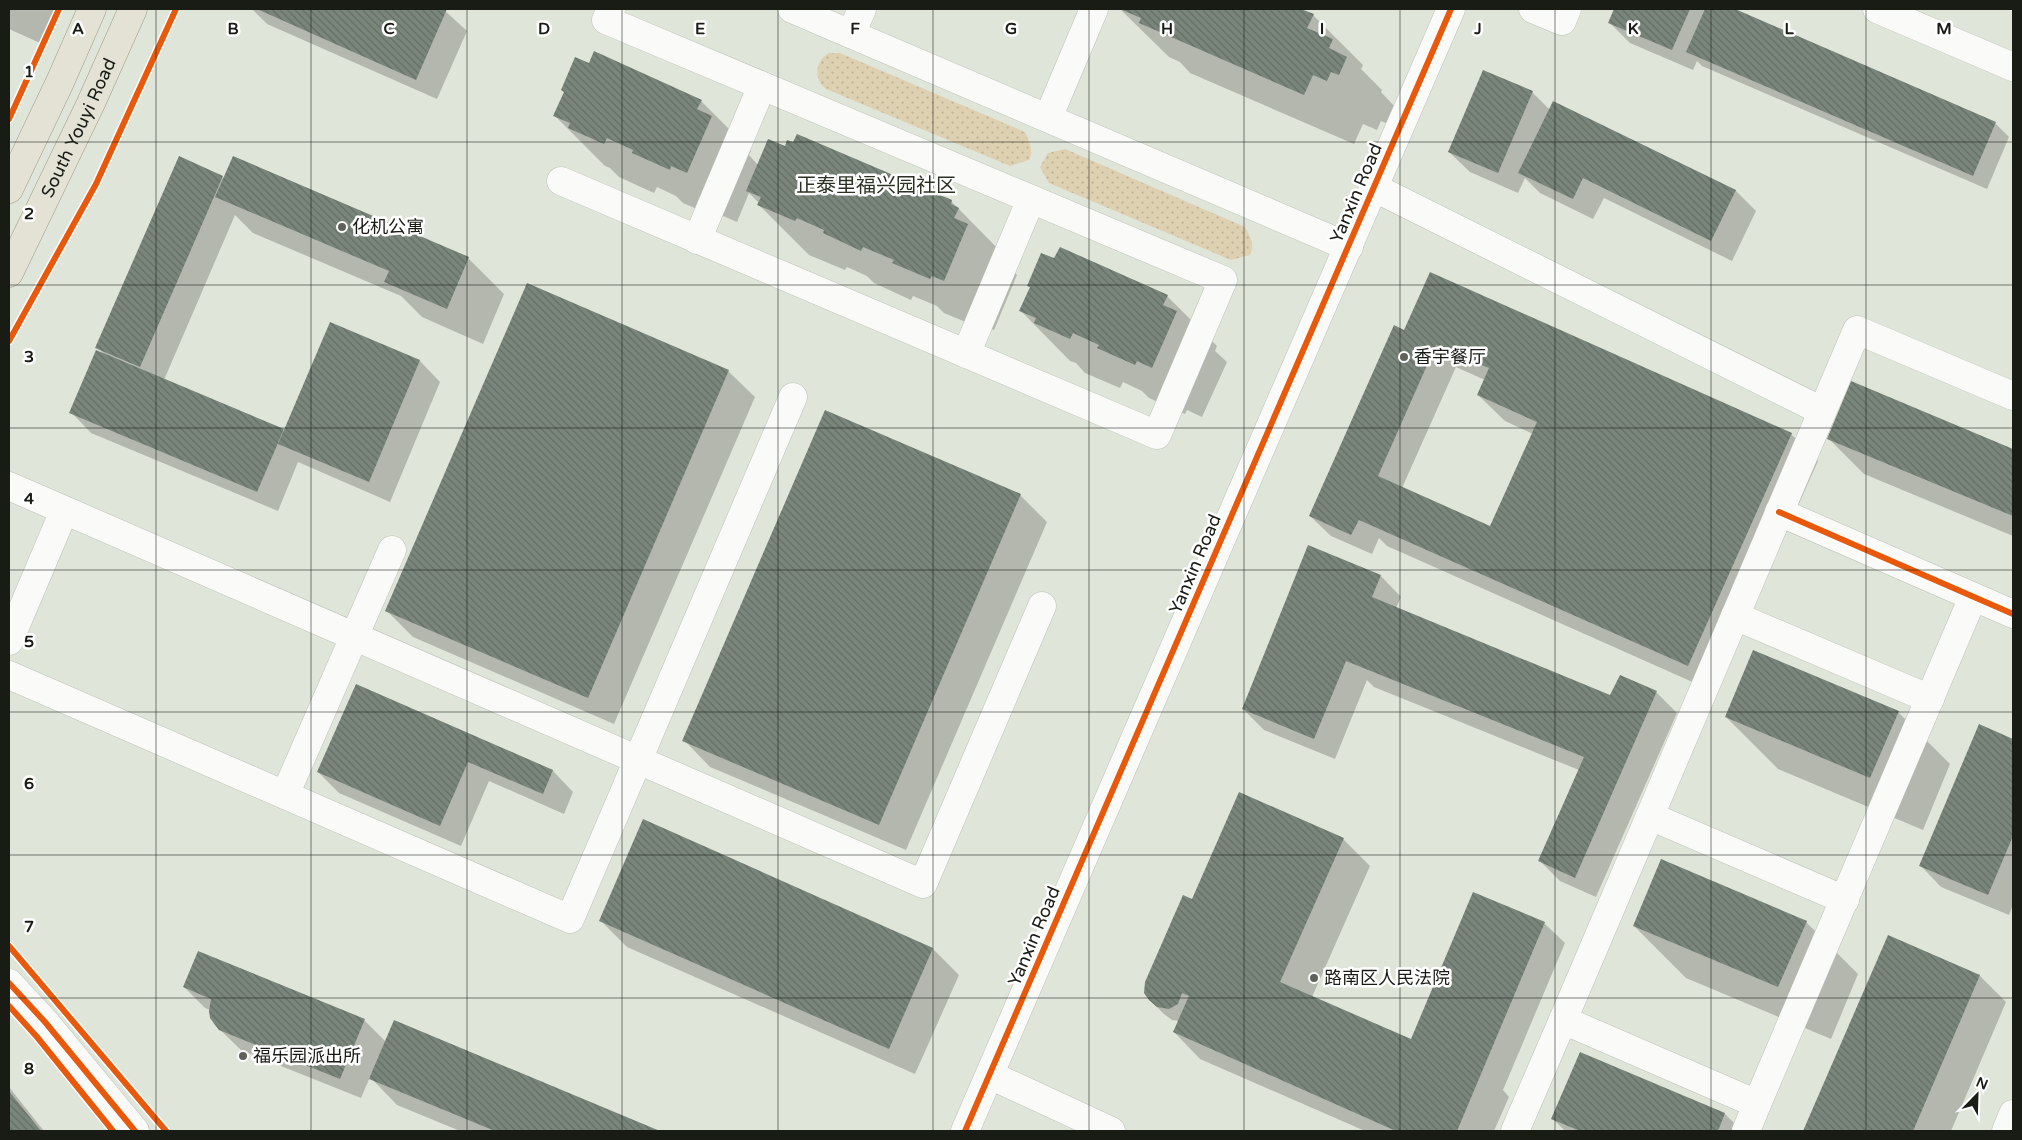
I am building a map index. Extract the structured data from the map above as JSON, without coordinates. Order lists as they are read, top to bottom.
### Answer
{
  "streets": {
    "main road": ["South Youyi Road"],
    "street": ["Yanxin Road"]
  },
  "districts": ["正泰里福兴园社区"],
  "places": [
    "化机公寓",
    "香宇餐厅",
    "路南区人民法院",
    "福乐园派出所"
  ],
  "north": "top right",
  "grid": {
    "columns": [
      "A",
      "B",
      "C",
      "D",
      "E",
      "F",
      "G",
      "H",
      "I",
      "J",
      "K",
      "L",
      "M"
    ],
    "rows": [
      "1",
      "2",
      "3",
      "4",
      "5",
      "6",
      "7",
      "8"
    ]
  }
}
